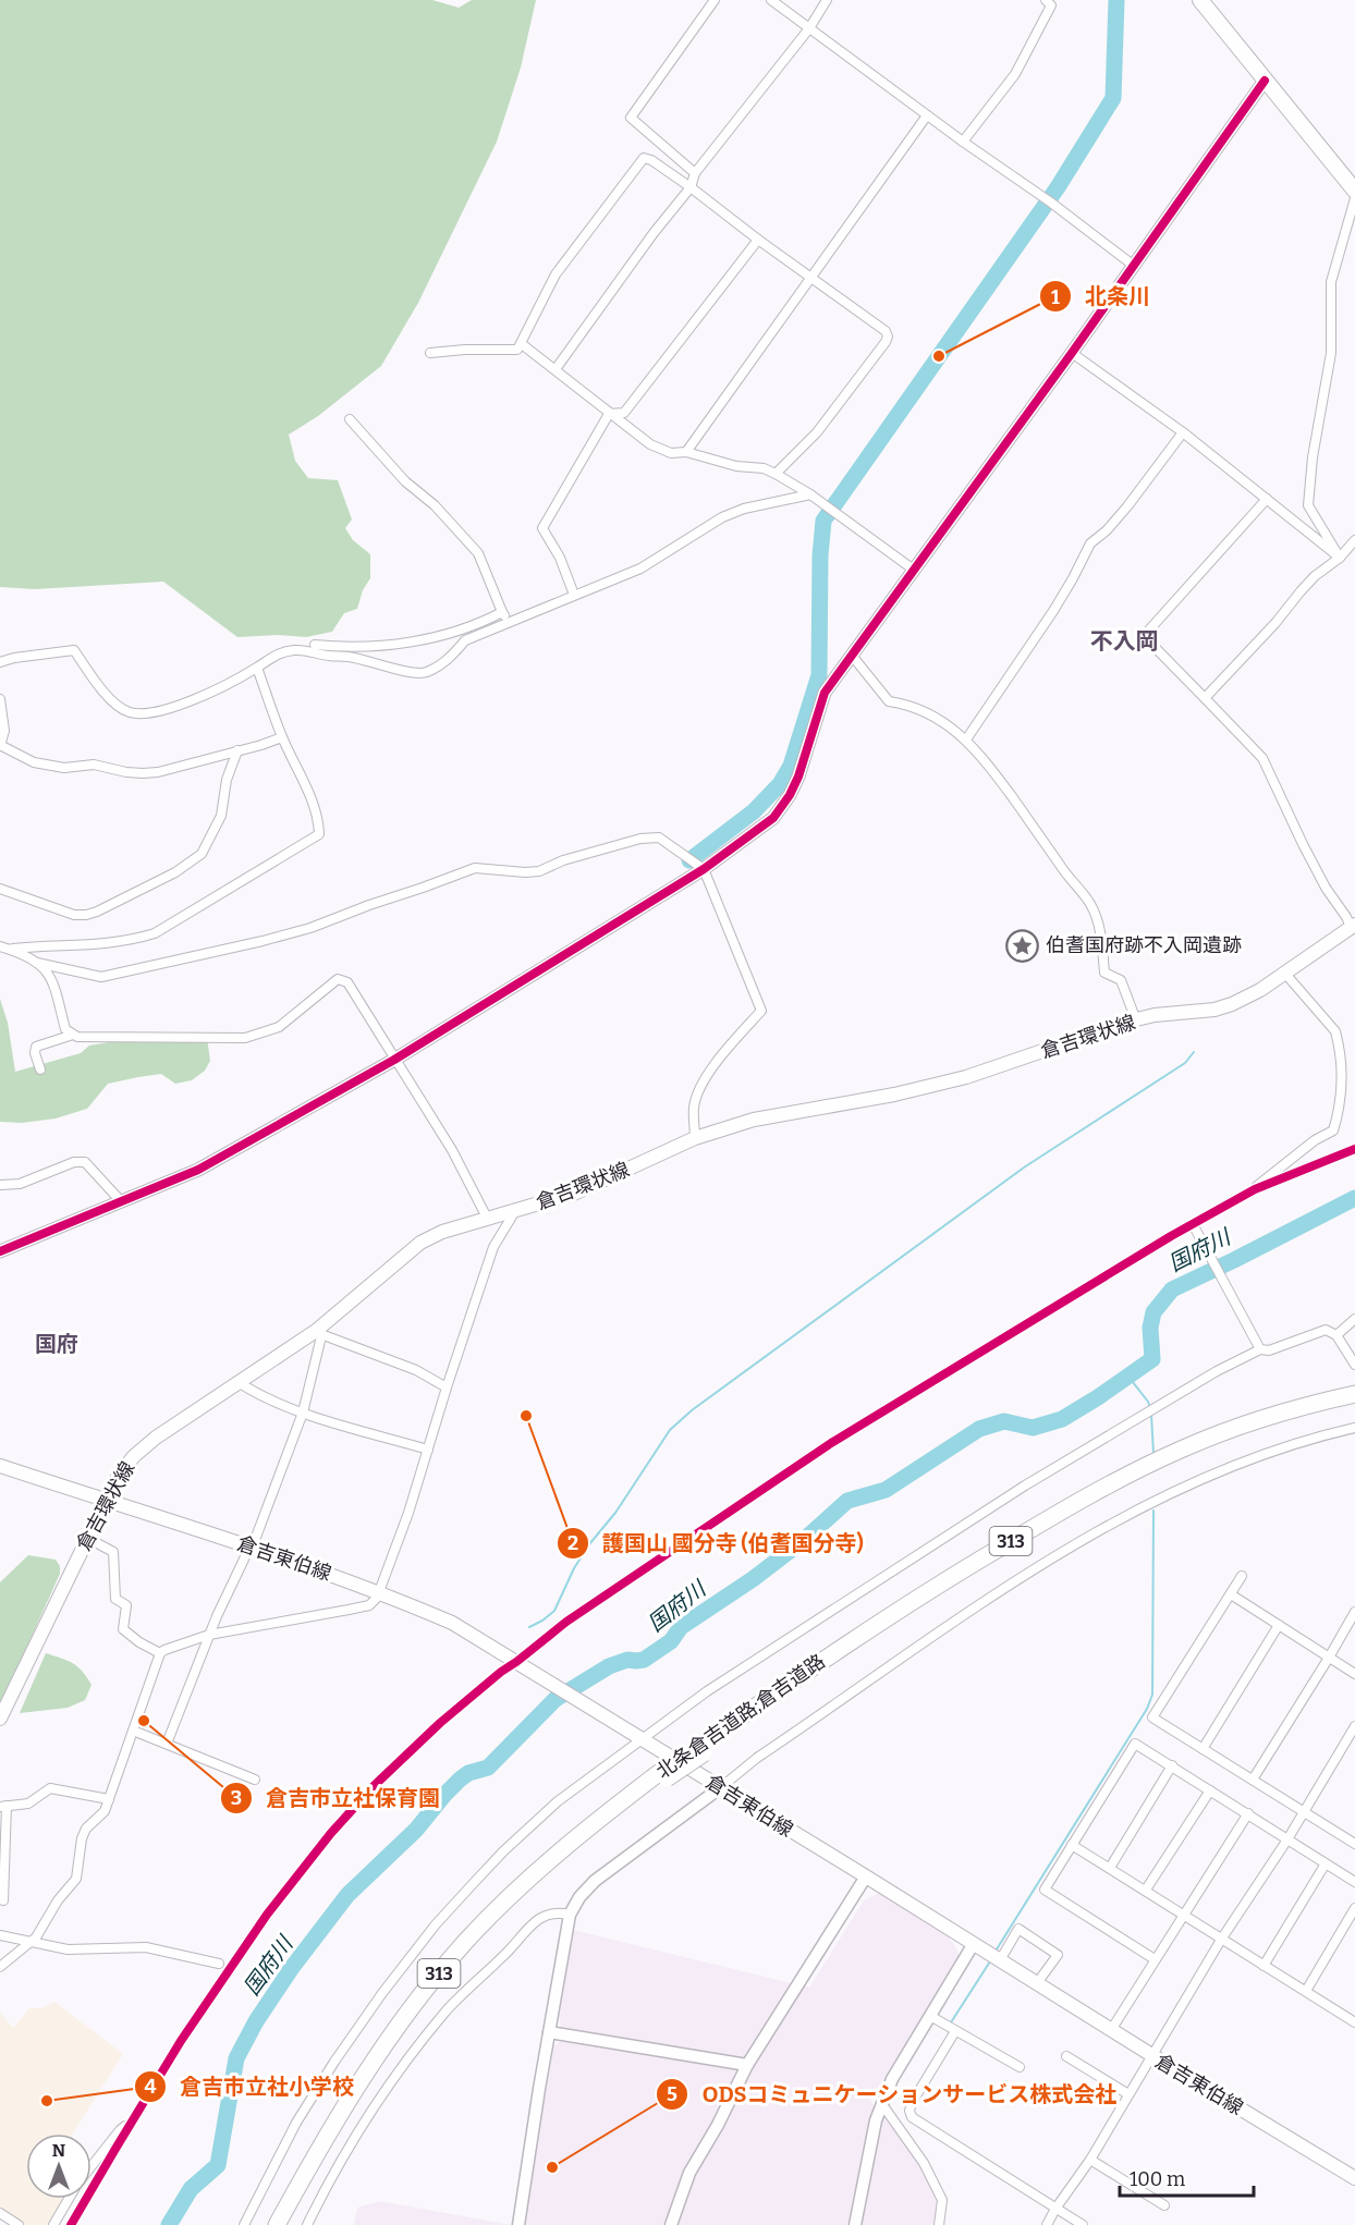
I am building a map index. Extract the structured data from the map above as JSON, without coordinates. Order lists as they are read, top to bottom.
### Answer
{
  "streets": {
    "highway": ["313", "北条倉吉道路;倉吉道路"],
    "main road": ["倉吉環状線", "倉吉東伯線"]
  },
  "crossings": [
    ["倉吉環状線", "倉吉東伯線"]
  ],
  "districts": ["不入岡", "国府"],
  "water": ["国府川"],
  "places": {
    "other": [
      "北条川",
      "護国山 國分寺 (伯耆国分寺)",
      "倉吉市立社保育園",
      "倉吉市立社小学校",
      "ODSコミュニケーションサービス株式会社"
    ],
    "place": ["伯耆国府跡不入岡遺跡"]
  },
  "scale_bar": "100 m",
  "north": "top"
}
